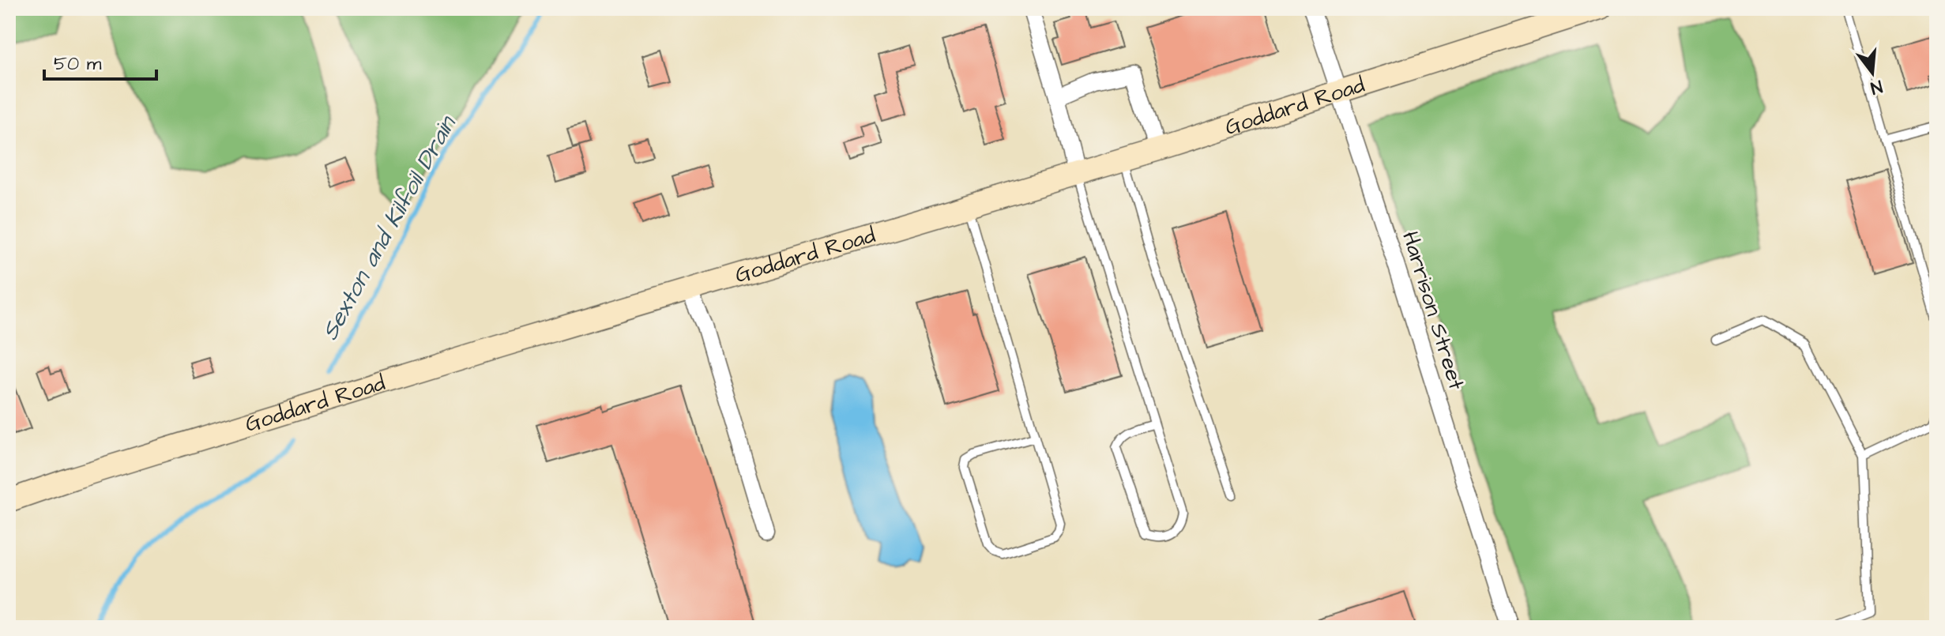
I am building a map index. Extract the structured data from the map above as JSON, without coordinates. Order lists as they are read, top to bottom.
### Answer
{
  "streets": {
    "main road": ["Goddard Road"],
    "street": ["Harrison Street"]
  },
  "crossings": [
    ["Goddard Road", "Harrison Street"]
  ],
  "water": ["Sexton and Kilfoil Drain"],
  "scale_bar": "50 m",
  "north": "bottom"
}
